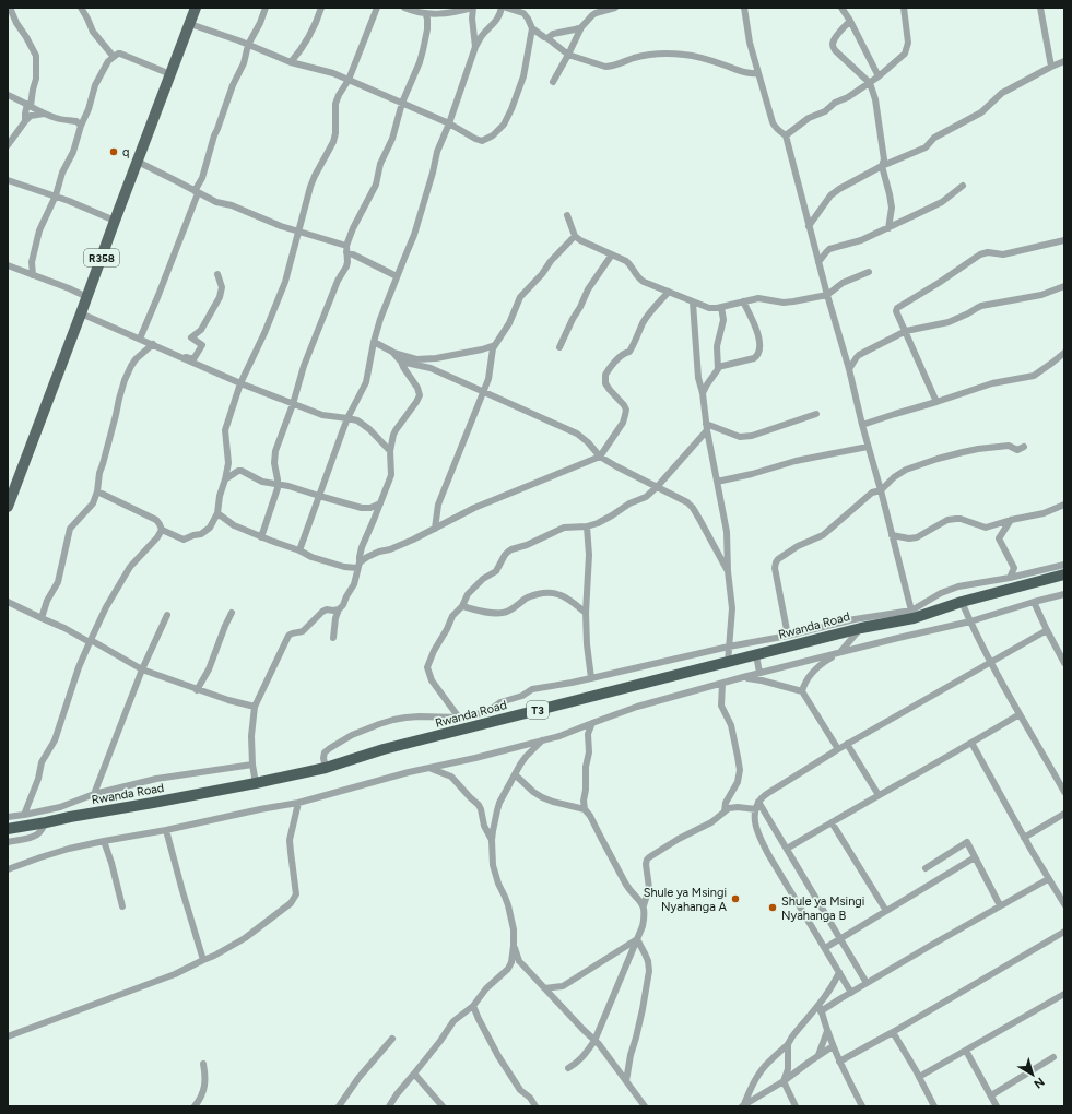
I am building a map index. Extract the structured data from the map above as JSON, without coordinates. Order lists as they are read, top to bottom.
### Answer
{
  "streets": {
    "highway": ["Rwanda Road", "T3"],
    "main road": ["R358"]
  },
  "places": ["q", "Shule ya Msingi Nyahanga A", "Shule ya Msingi Nyahanga B"],
  "north": "bottom right"
}
